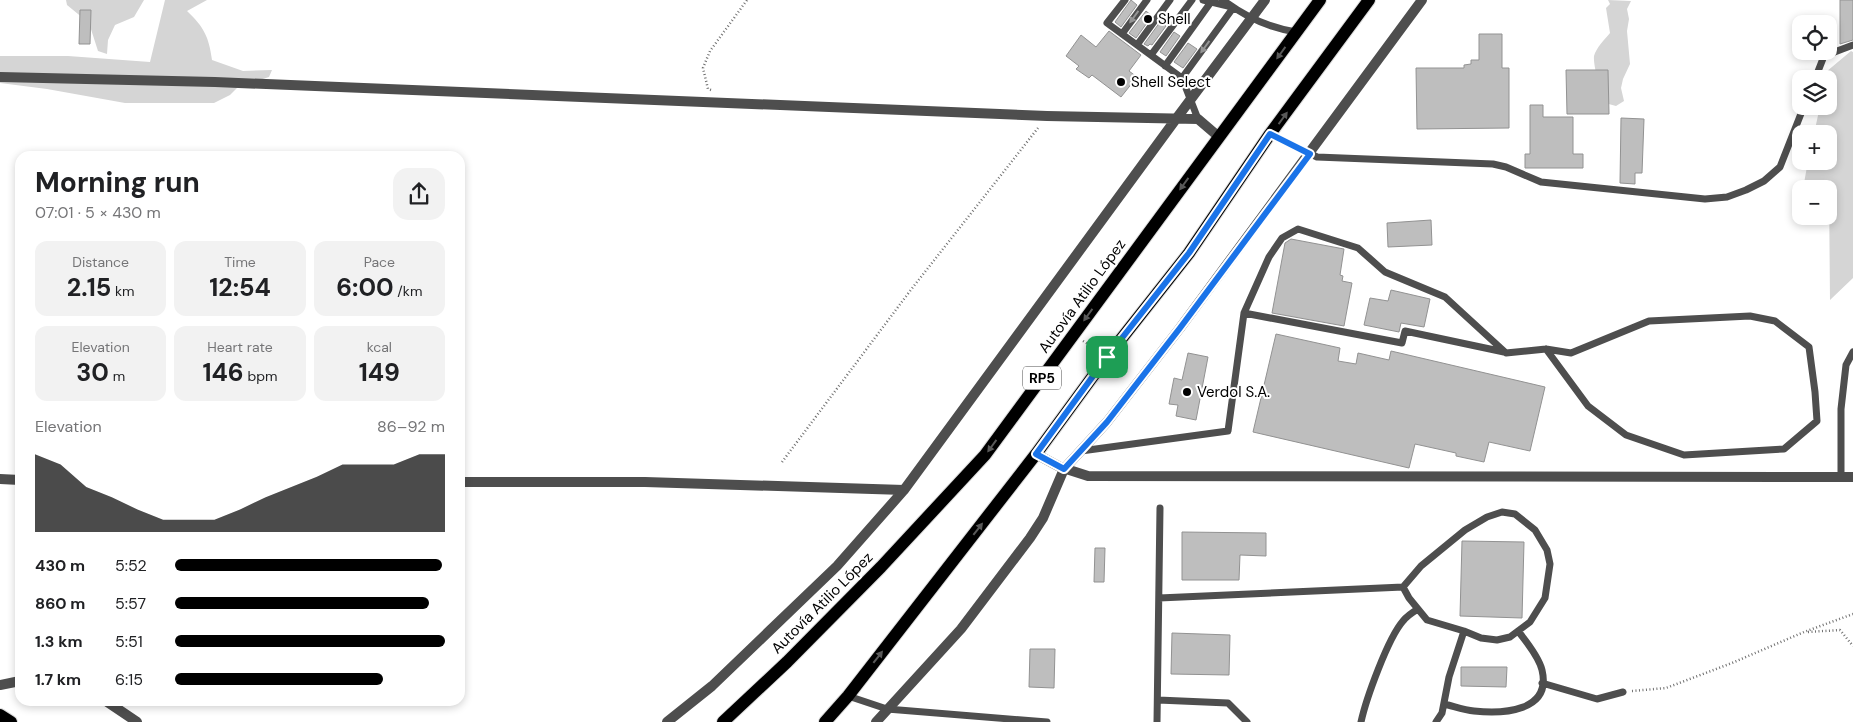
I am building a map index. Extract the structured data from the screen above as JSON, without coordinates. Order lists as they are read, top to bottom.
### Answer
{
  "streets": {
    "main road": ["Autovía Atilio López", "RP5"]
  },
  "places": ["Shell", "Shell Select", "Verdol S.A."],
  "page": {
    "map_buttons": ["+", "−"],
    "heading": ["Morning run", "07:01 · 5 × 430 m"],
    "stats": [
      ["Distance", "2.15 km"],
      ["Time", "12:54"],
      ["Pace", "6:00 /km"],
      ["Elevation", "30 m"],
      ["Heart rate", "146 bpm"],
      ["kcal", "149"]
    ],
    "chart": ["Elevation", "86–92 m"],
    "list": [
      {
        "name": "430 m",
        "note": "5:52"
      },
      {
        "name": "860 m",
        "note": "5:57"
      },
      {
        "name": "1.3 km",
        "note": "5:51"
      },
      {
        "name": "1.7 km",
        "note": "6:15"
      }
    ]
  }
}
